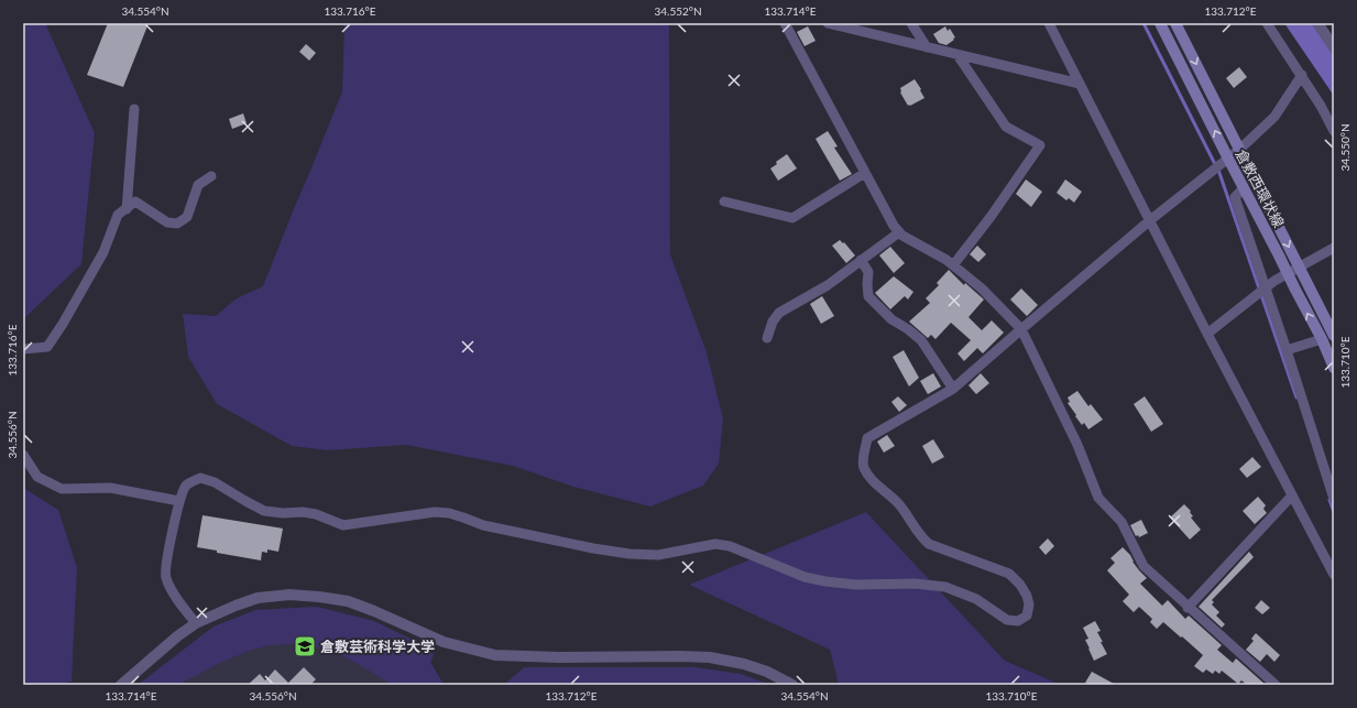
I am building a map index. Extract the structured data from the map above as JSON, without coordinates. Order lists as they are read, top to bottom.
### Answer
{
  "streets": {
    "main road": ["倉敷西環状線"]
  },
  "places": {
    "school or university": ["倉敷芸術科学大学"]
  },
  "coordinates": [
    "34.554°N",
    "133.716°E",
    "34.552°N",
    "133.714°E",
    "133.712°E",
    "34.550°N",
    "133.710°E",
    "34.556°N"
  ]
}
